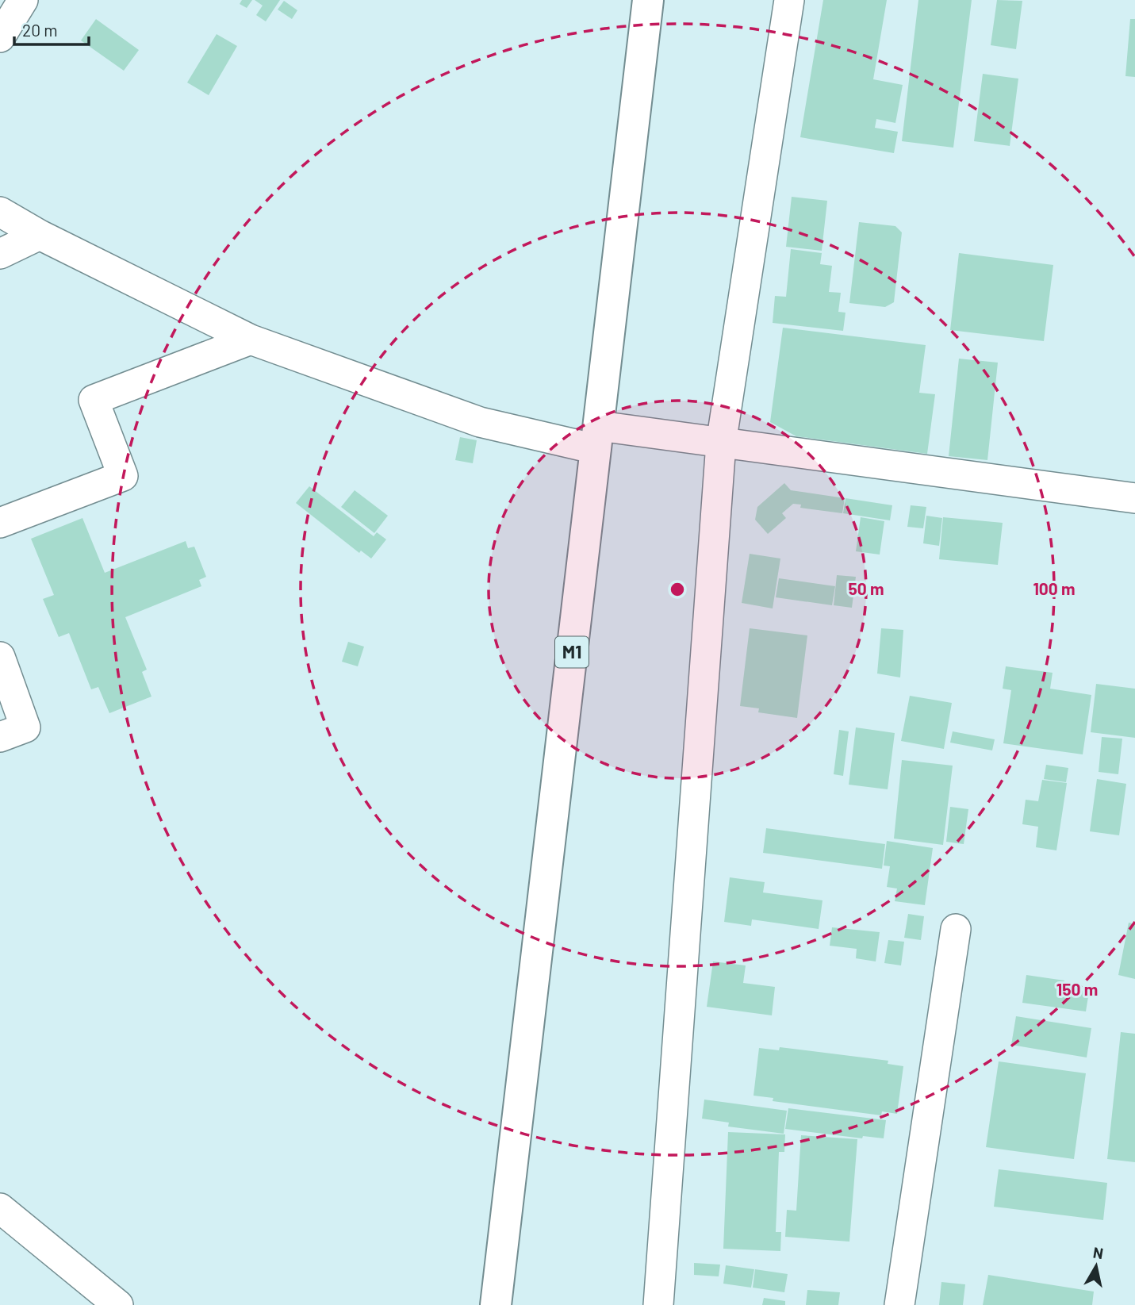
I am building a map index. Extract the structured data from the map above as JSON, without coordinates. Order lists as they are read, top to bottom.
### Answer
{
  "streets": {
    "highway": ["M1"]
  },
  "scale_bar": "20 m",
  "north": "top",
  "rings": ["50 m", "100 m", "150 m"]
}
